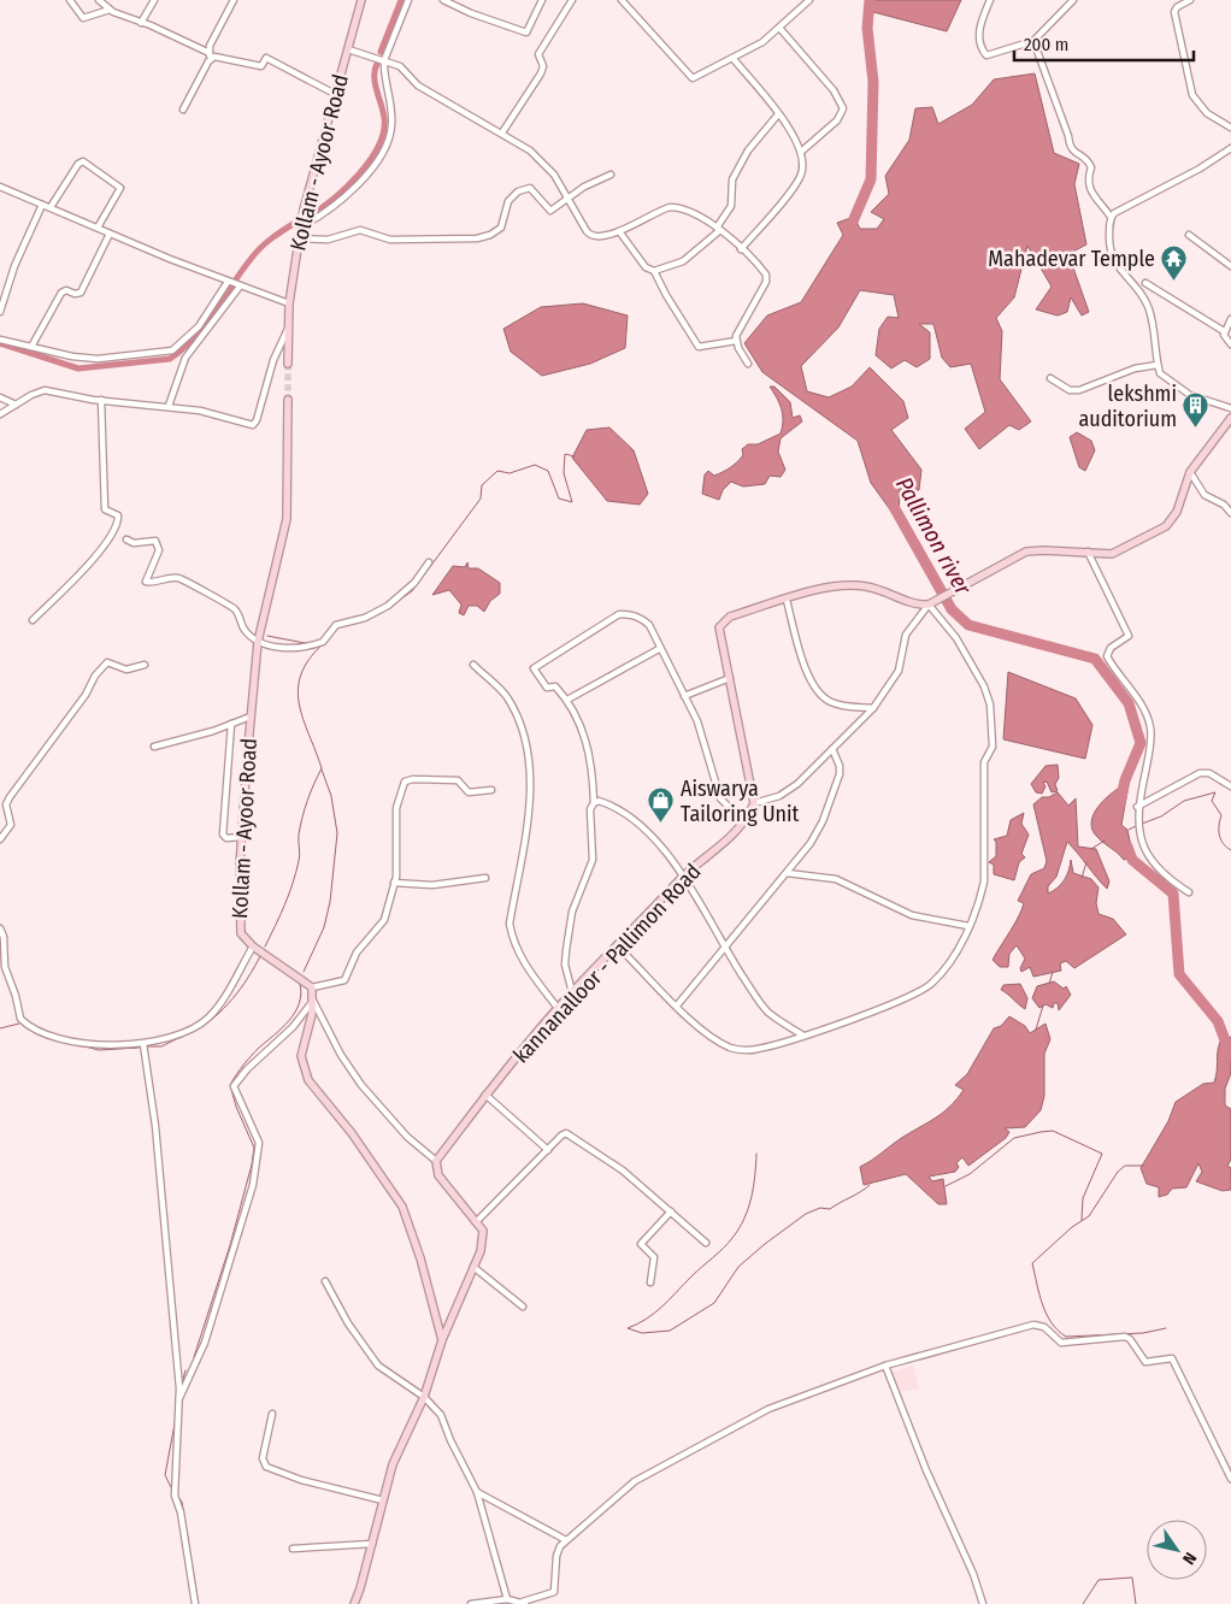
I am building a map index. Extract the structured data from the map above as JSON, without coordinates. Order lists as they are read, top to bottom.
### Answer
{
  "streets": {
    "main road": ["Kollam - Ayoor Road", "kannanalloor - Pallimon Road"]
  },
  "water": ["Pallimon river"],
  "places": {
    "temple": ["Mahadevar Temple"],
    "building": ["lekshmi auditorium"],
    "shop": ["Aiswarya Tailoring Unit"]
  },
  "scale_bar": "200 m",
  "north": "bottom right"
}
